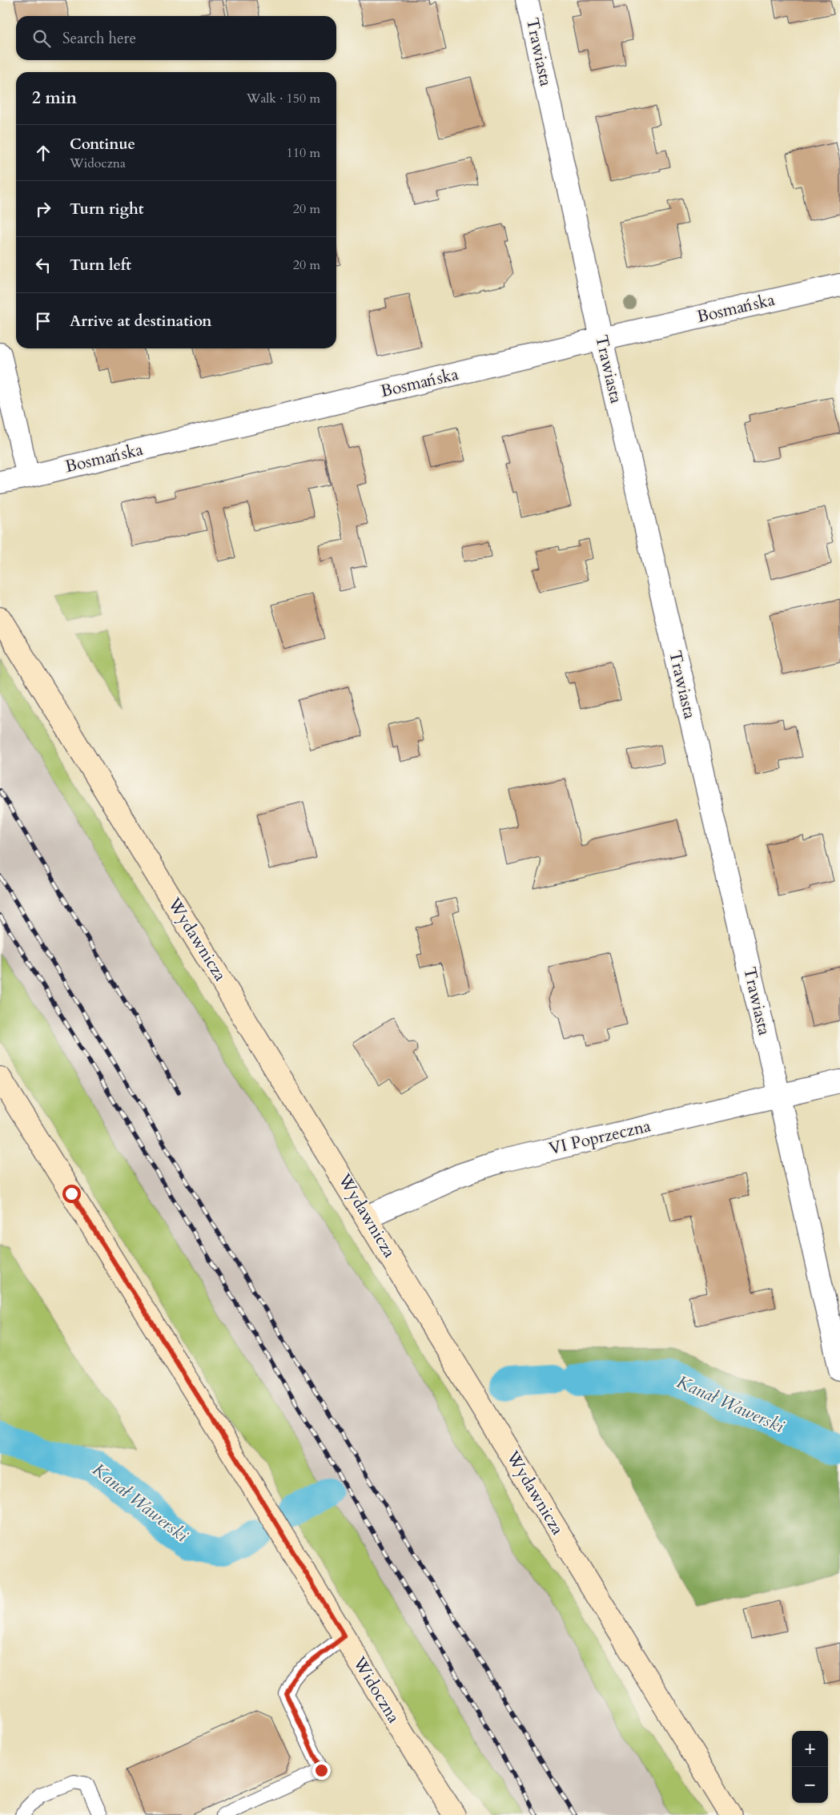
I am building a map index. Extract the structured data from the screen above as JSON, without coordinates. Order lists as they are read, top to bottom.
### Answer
{
  "streets": {
    "main road": ["Wydawnicza", "Widoczna"],
    "street": ["Trawiasta", "Bosmańska", "VI Poprzeczna"]
  },
  "crossings": [
    ["Trawiasta", "Bosmańska"],
    ["Trawiasta", "VI Poprzeczna"],
    ["Wydawnicza", "VI Poprzeczna"]
  ],
  "water": ["Kanał Wawerski"],
  "page": {
    "search": "Search here",
    "heading": ["2 min", "Walk · 150 m"],
    "list": [
      ["Continue", "Widoczna", "110 m"],
      ["Turn right", "20 m"],
      ["Turn left", "20 m"],
      "Arrive at destination"
    ],
    "map_buttons": ["+", "−"]
  }
}
